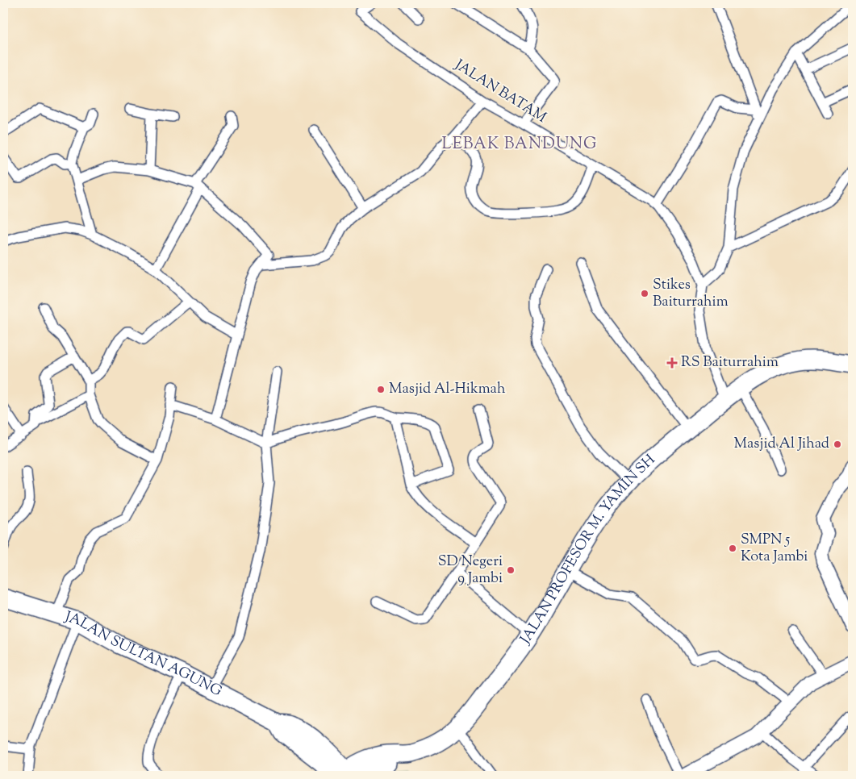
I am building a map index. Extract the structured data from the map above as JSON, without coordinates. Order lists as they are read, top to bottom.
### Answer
{
  "streets": {
    "highway": ["JALAN PROFESOR M. YAMIN SH", "JALAN SULTAN AGUNG"],
    "street": ["JALAN BATAM"]
  },
  "crossings": [
    ["JALAN PROFESOR M. YAMIN SH", "JALAN SULTAN AGUNG"]
  ],
  "districts": ["LEBAK BANDUNG"],
  "places": {
    "other": [
      "Stikes Baiturrahim",
      "Masjid Al-Hikmah",
      "Masjid Al Jihad",
      "SMPN 5 Kota Jambi",
      "SD Negeri 9 Jambi"
    ],
    "health": ["RS Baiturrahim"]
  }
}
